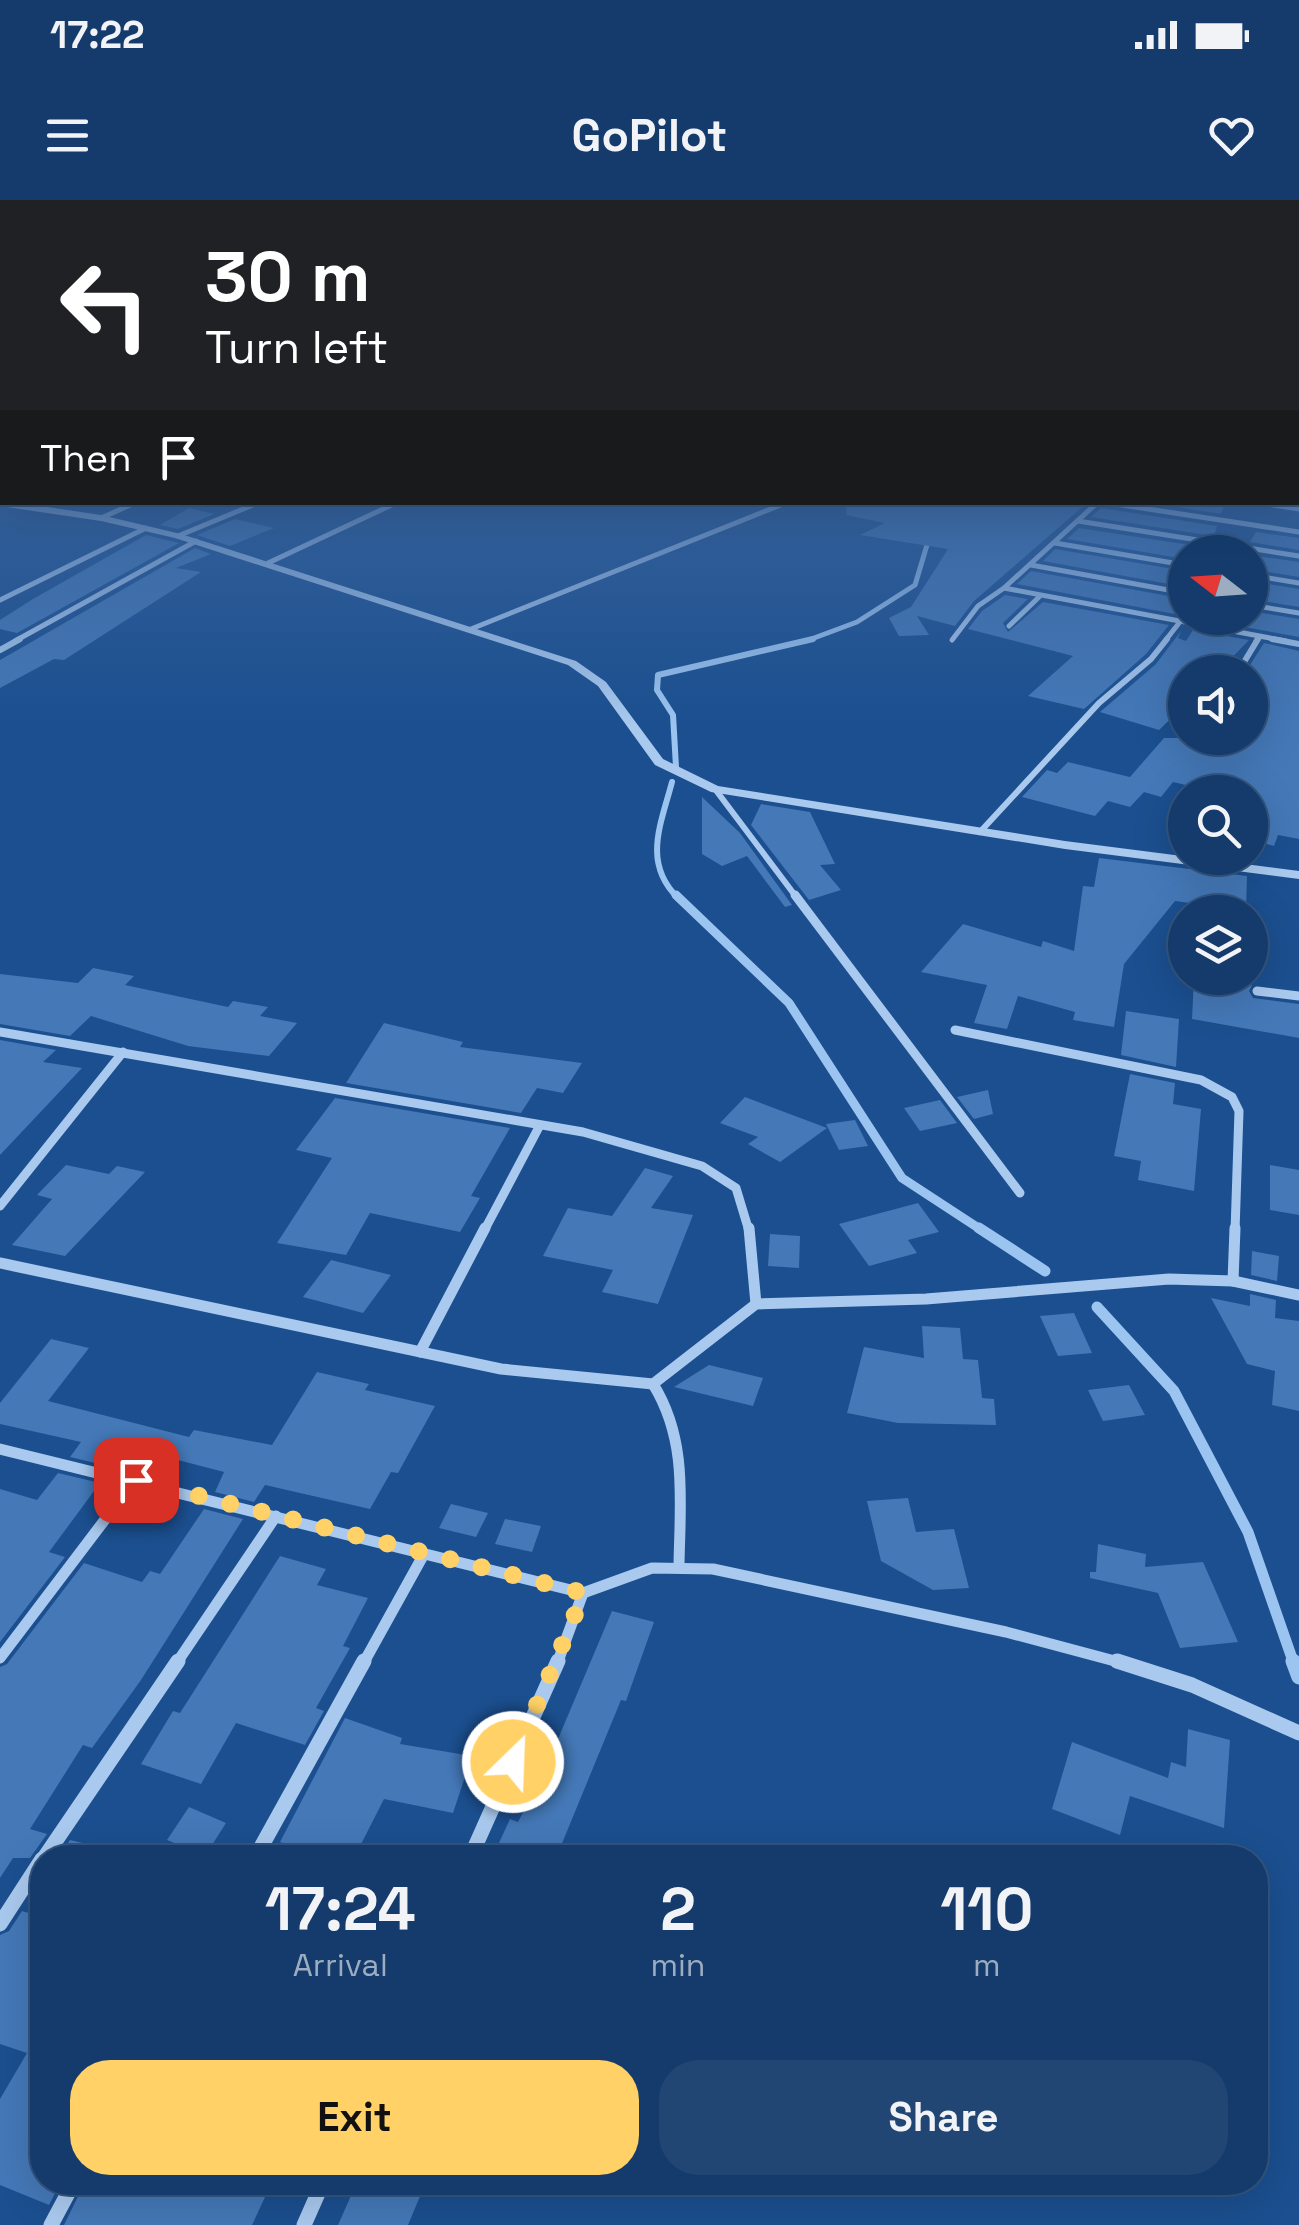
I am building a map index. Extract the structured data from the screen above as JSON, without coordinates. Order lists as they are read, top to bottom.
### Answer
{
  "north": "left",
  "page": {
    "status": "17:22",
    "header": "GoPilot",
    "turn": ["30 m", "Turn left"],
    "then": "Then",
    "eta": [
      "17:24",
      "Arrival",
      "2",
      "min",
      "110",
      "m"
    ],
    "buttons": ["Exit", "Share"]
  }
}
